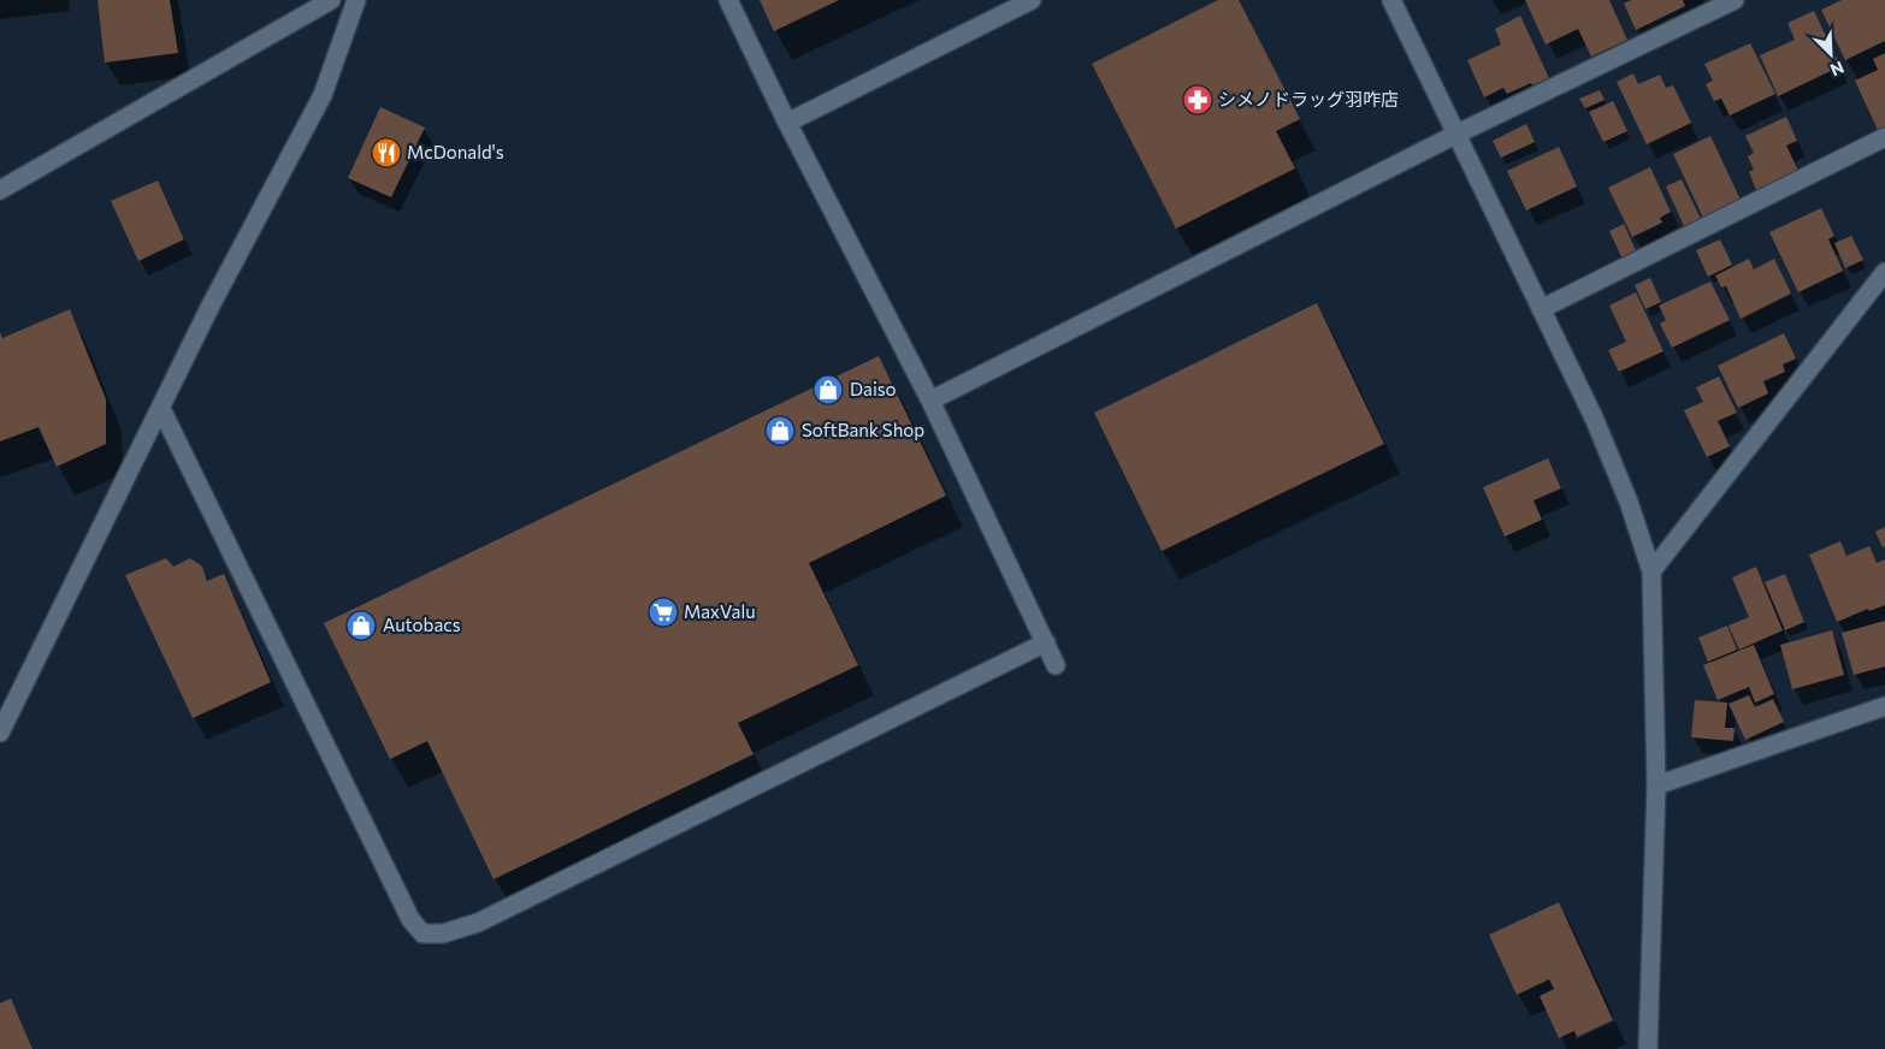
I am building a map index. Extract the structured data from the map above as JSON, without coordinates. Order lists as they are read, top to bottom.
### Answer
{
  "places": {
    "pharmacy": ["シメノドラッグ羽咋店"],
    "restaurant": ["McDonald's"],
    "shop": ["Daiso", "SoftBank Shop", "Autobacs"],
    "supermarket": ["MaxValu"]
  },
  "north": "bottom right"
}
